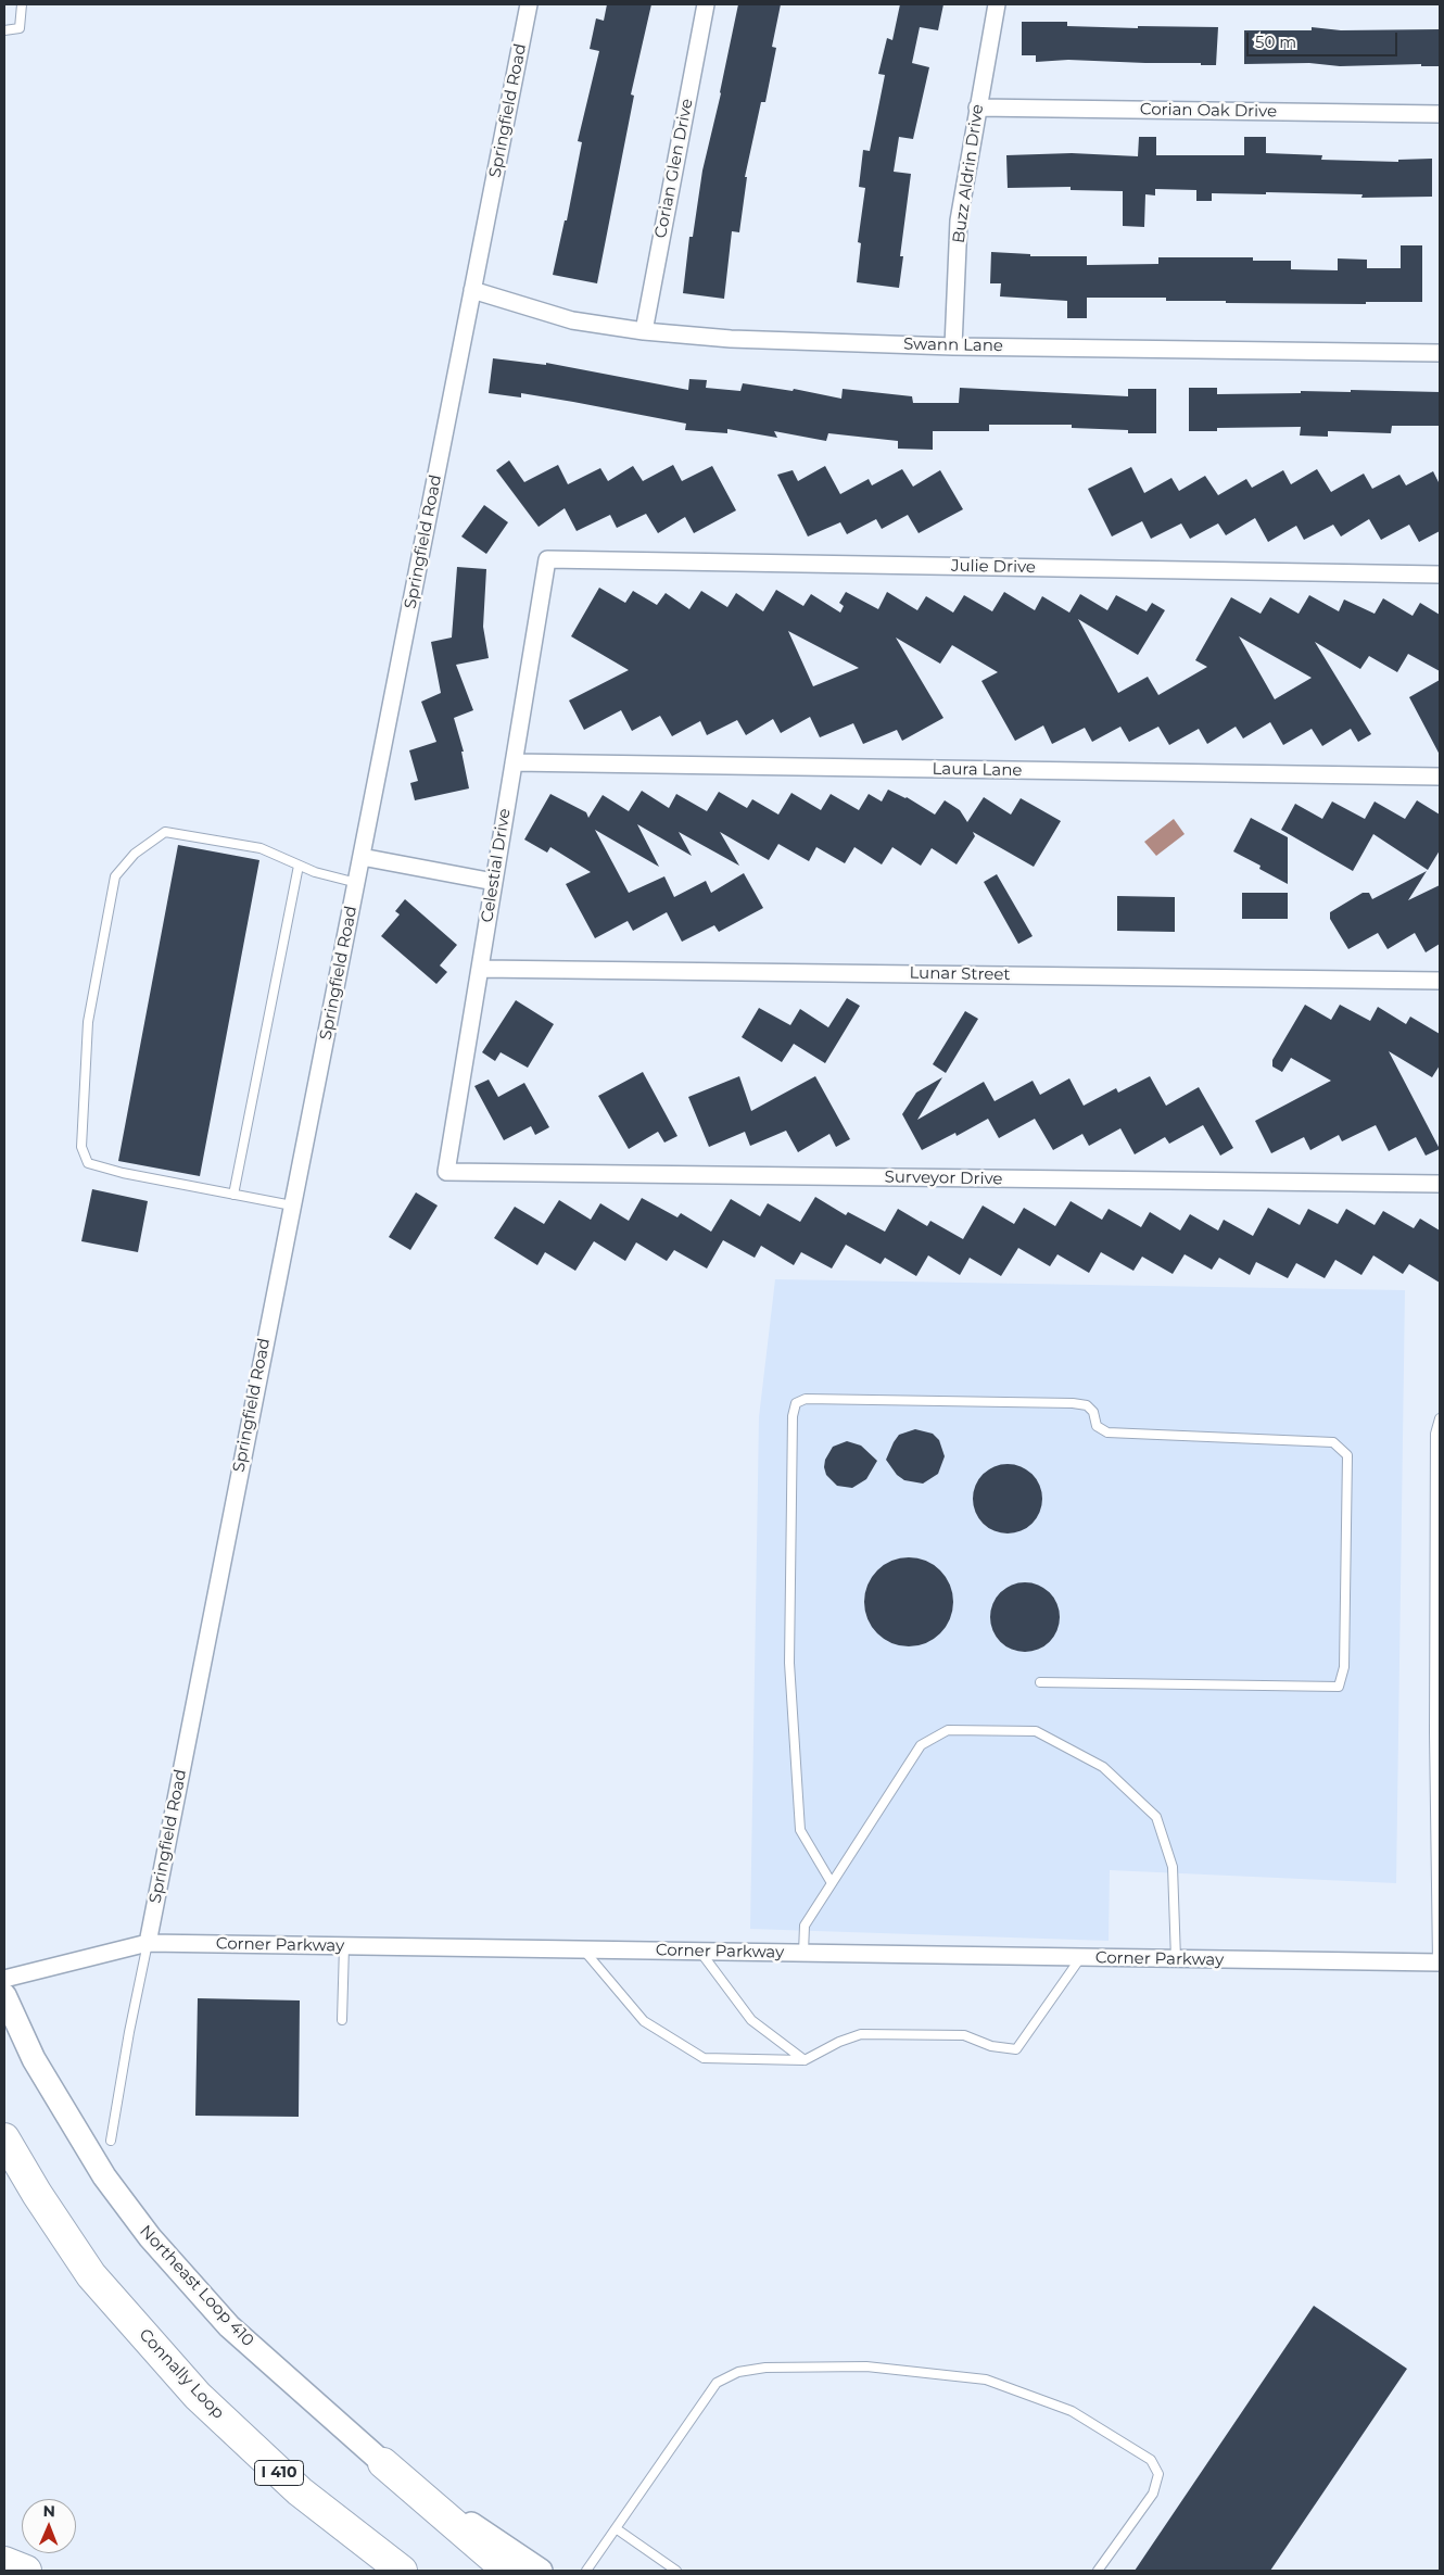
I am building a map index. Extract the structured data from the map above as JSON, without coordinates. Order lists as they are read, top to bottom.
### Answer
{
  "streets": {
    "highway": ["Connally Loop", "I 410"],
    "main road": ["Northeast Loop 410"],
    "street": [
      "Springfield Road",
      "Corian Oak Drive",
      "Corian Glen Drive",
      "Buzz Aldrin Drive",
      "Swann Lane",
      "Julie Drive",
      "Laura Lane",
      "Celestial Drive",
      "Lunar Street",
      "Surveyor Drive",
      "Corner Parkway"
    ]
  },
  "crossings": [
    ["Springfield Road", "Swann Lane"],
    ["Springfield Road", "Corner Parkway"],
    ["Corian Oak Drive", "Buzz Aldrin Drive"],
    ["Corian Glen Drive", "Swann Lane"],
    ["Buzz Aldrin Drive", "Swann Lane"],
    ["Julie Drive", "Celestial Drive"],
    ["Laura Lane", "Celestial Drive"],
    ["Celestial Drive", "Lunar Street"],
    ["Celestial Drive", "Surveyor Drive"]
  ],
  "scale_bar": "50 m",
  "north": "top"
}
